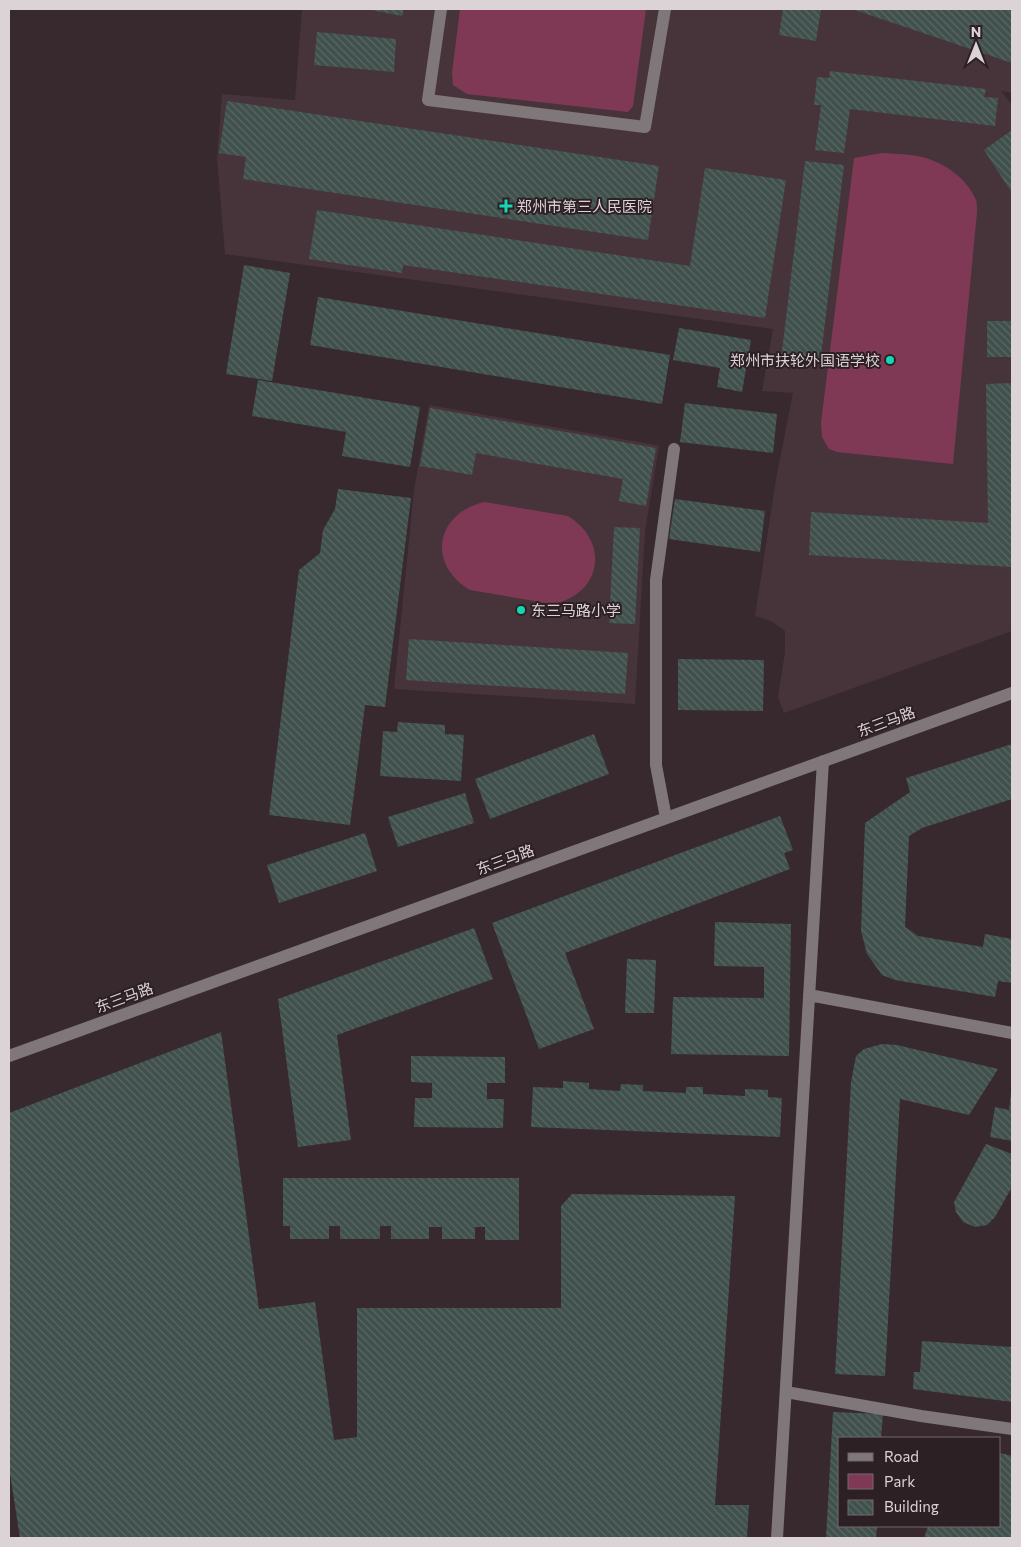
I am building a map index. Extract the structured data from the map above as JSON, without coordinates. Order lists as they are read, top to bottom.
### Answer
{
  "streets": {
    "street": ["东三马路"]
  },
  "places": {
    "health": ["郑州市第三人民医院"],
    "other": ["郑州市扶轮外国语学校", "东三马路小学"]
  },
  "legend": ["Road", "Park", "Building"],
  "north": "top"
}
